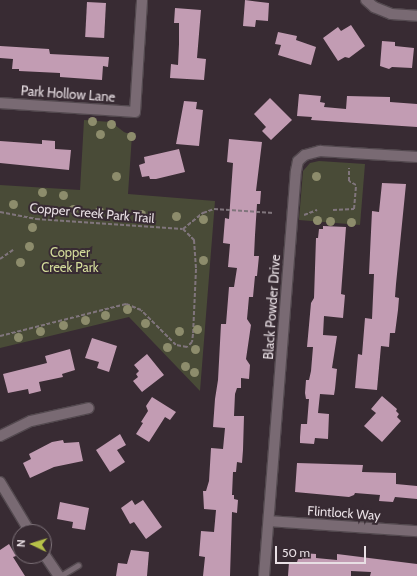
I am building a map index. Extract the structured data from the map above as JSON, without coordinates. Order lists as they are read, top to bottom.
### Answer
{
  "streets": {
    "street": ["Park Hollow Lane", "Black Powder Drive", "Flintlock Way"],
    "path": ["Copper Creek Park Trail"]
  },
  "crossings": [
    ["Black Powder Drive", "Flintlock Way"]
  ],
  "parks": ["Copper Creek Park"],
  "scale_bar": "50 m",
  "north": "left"
}
